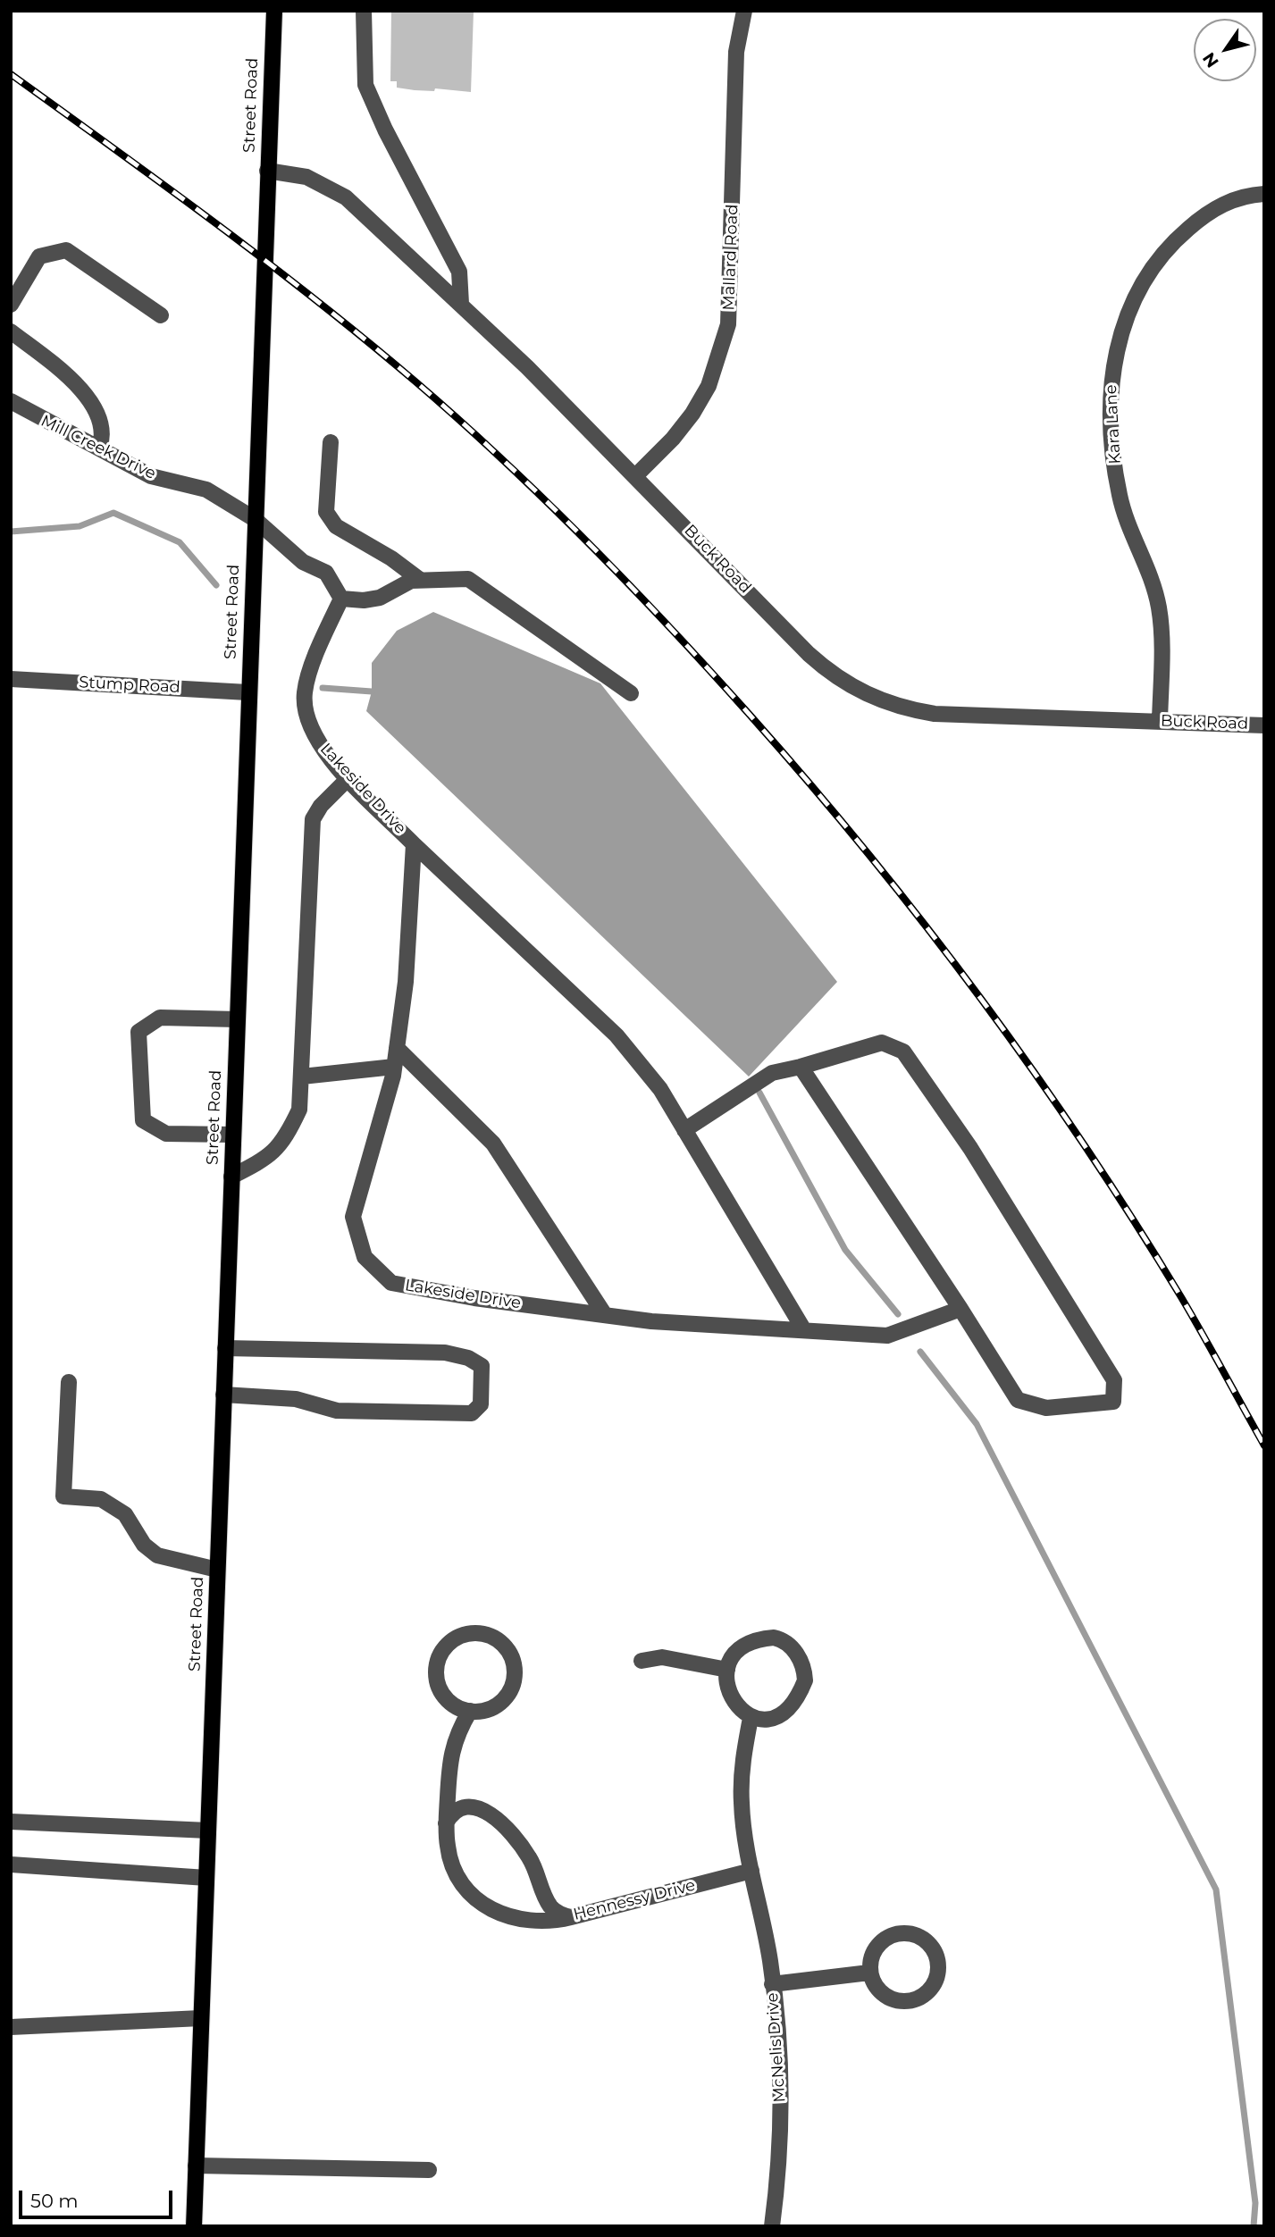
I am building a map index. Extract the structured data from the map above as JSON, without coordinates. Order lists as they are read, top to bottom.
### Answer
{
  "streets": {
    "main road": ["Street Road"],
    "street": [
      "Mallard Road",
      "Kara Lane",
      "Mill Creek Drive",
      "Buck Road",
      "Stump Road",
      "Lakeside Drive",
      "Hennessy Drive",
      "McNelis Drive"
    ]
  },
  "crossings": [
    ["Street Road", "Mill Creek Drive"],
    ["Street Road", "Buck Road"],
    ["Street Road", "Stump Road"],
    ["Mallard Road", "Buck Road"],
    ["Kara Lane", "Buck Road"],
    ["Hennessy Drive", "McNelis Drive"]
  ],
  "scale_bar": "50 m",
  "north": "bottom left"
}
